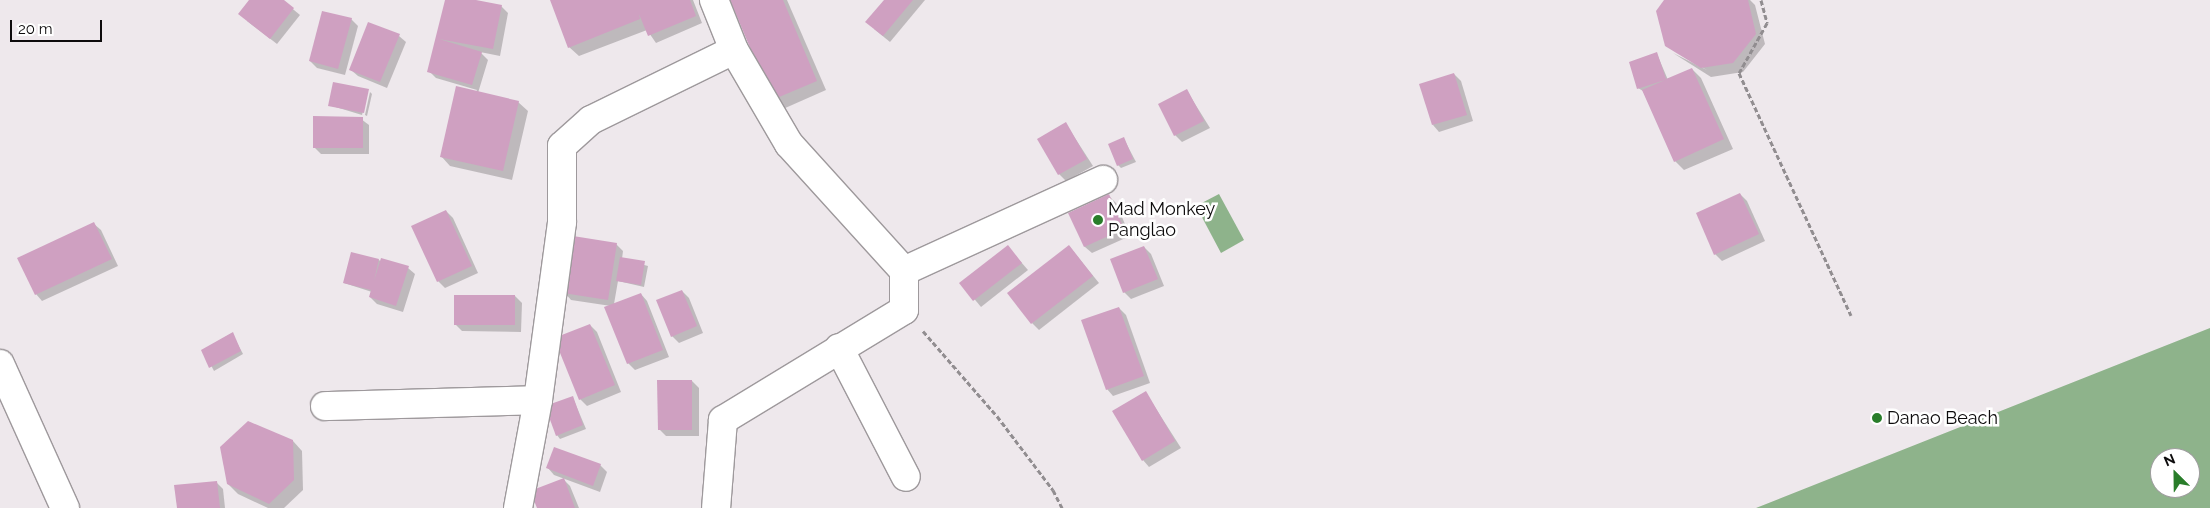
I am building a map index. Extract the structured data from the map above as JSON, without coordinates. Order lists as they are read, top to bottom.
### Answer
{
  "places": ["Mad Monkey Panglao", "Danao Beach"],
  "scale_bar": "20 m",
  "north": "top left"
}
